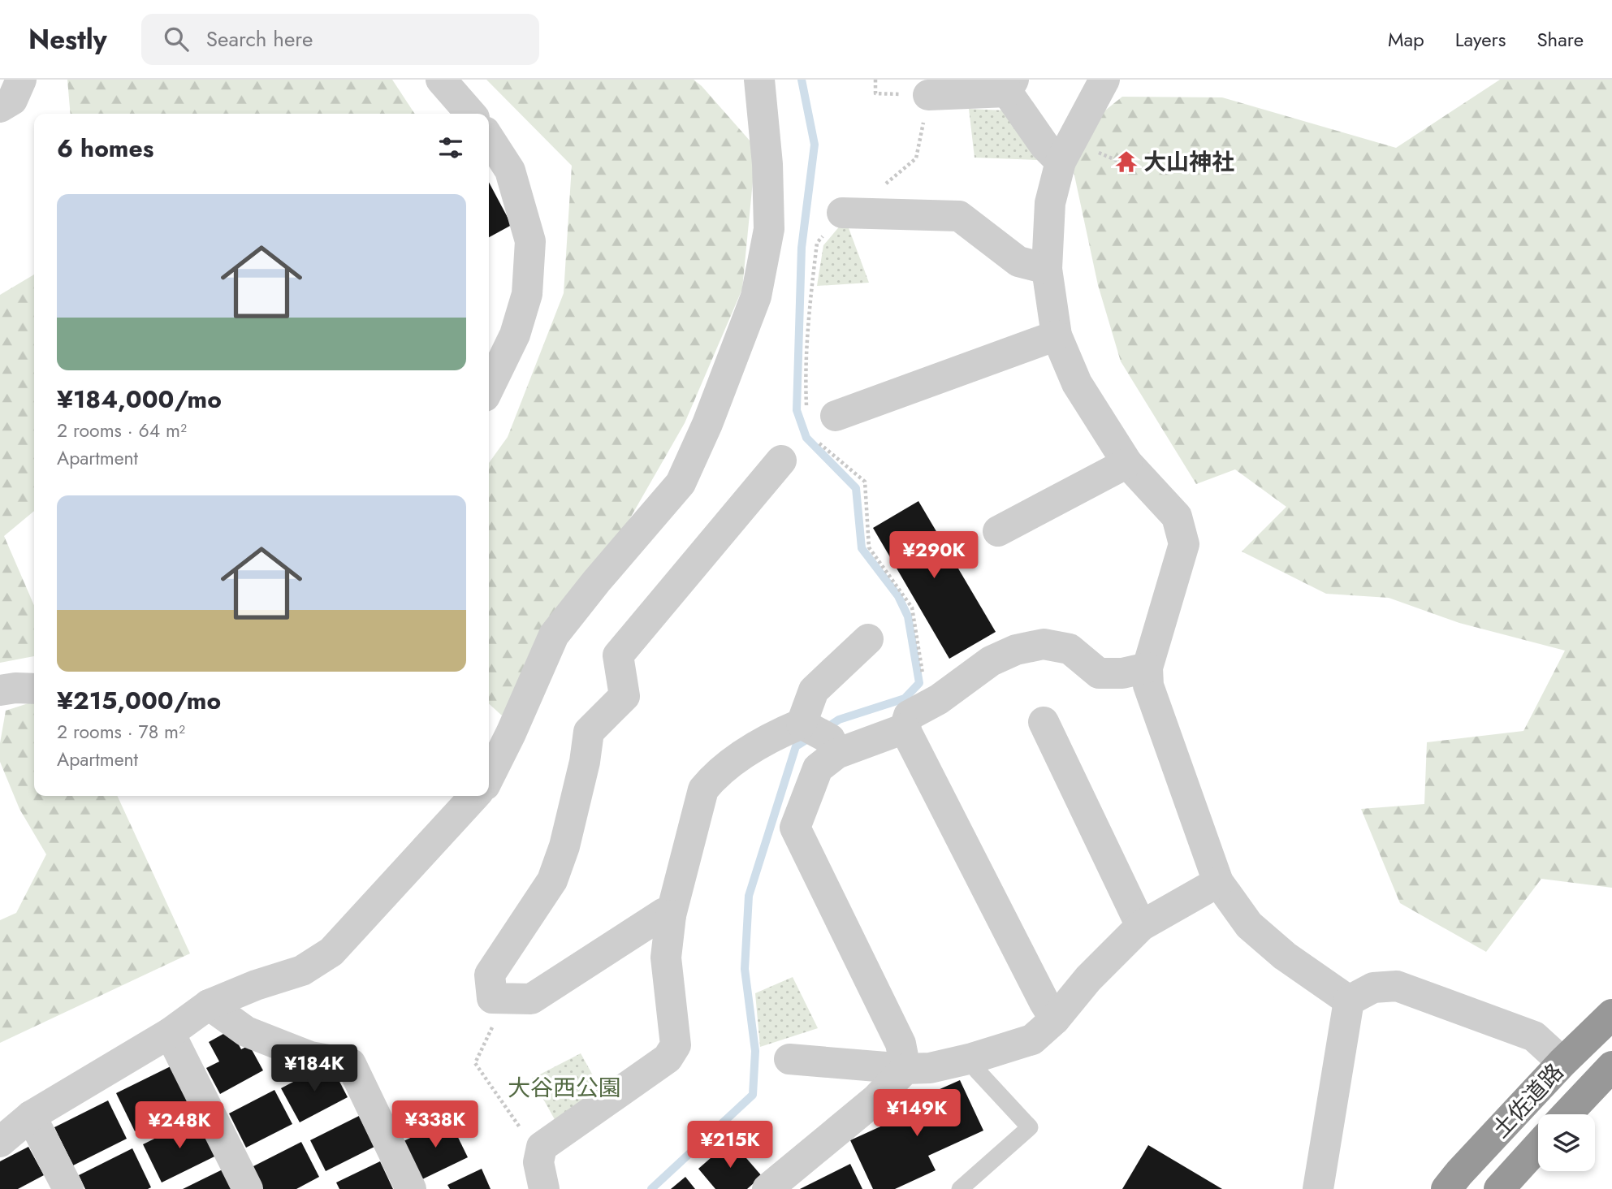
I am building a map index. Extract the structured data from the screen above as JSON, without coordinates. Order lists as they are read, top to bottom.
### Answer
{
  "streets": {
    "highway": ["土佐道路"]
  },
  "parks": ["大谷西公園"],
  "places": {
    "temple": ["大山神社"]
  },
  "page": {
    "header": "Nestly",
    "search": "Search here",
    "nav": ["Map", "Layers", "Share"],
    "heading": "6 homes",
    "list": [
      {
        "name": "¥184,000/mo",
        "note": "2 rooms · 64 m² · Apartment"
      },
      {
        "name": "¥215,000/mo",
        "note": "2 rooms · 78 m² · Apartment"
      }
    ],
    "price": [
      "¥290K",
      "¥184K",
      "¥149K",
      "¥338K",
      "¥248K",
      "¥215K"
    ]
  }
}
